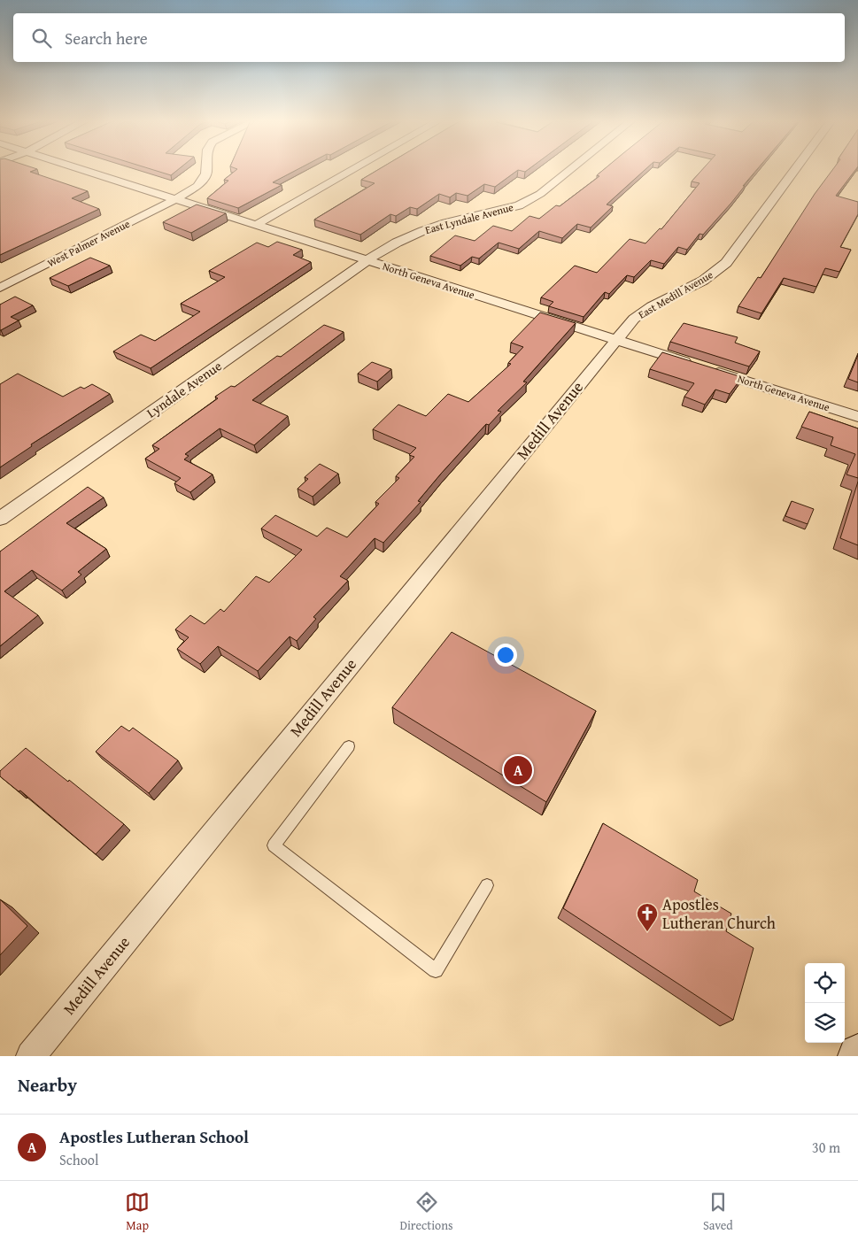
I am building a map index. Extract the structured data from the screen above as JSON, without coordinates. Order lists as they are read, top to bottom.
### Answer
{
  "streets": {
    "street": [
      "East Lyndale Avenue",
      "West Palmer Avenue",
      "North Geneva Avenue",
      "East Medill Avenue",
      "Lyndale Avenue",
      "Medill Avenue"
    ]
  },
  "crossings": [
    ["East Lyndale Avenue", "North Geneva Avenue"],
    ["East Lyndale Avenue", "Lyndale Avenue"],
    ["West Palmer Avenue", "North Geneva Avenue"],
    ["North Geneva Avenue", "East Medill Avenue"],
    ["North Geneva Avenue", "Lyndale Avenue"],
    ["North Geneva Avenue", "Medill Avenue"],
    ["East Medill Avenue", "Medill Avenue"]
  ],
  "places": {
    "church": ["Apostles Lutheran Church"]
  },
  "page": {
    "search": "Search here",
    "pins": "A",
    "heading": "Nearby",
    "list": [
      {
        "mark": "A",
        "name": "Apostles Lutheran School",
        "note": "School",
        "value": "30 m"
      }
    ],
    "nav": ["Map", "Directions", "Saved"]
  }
}
